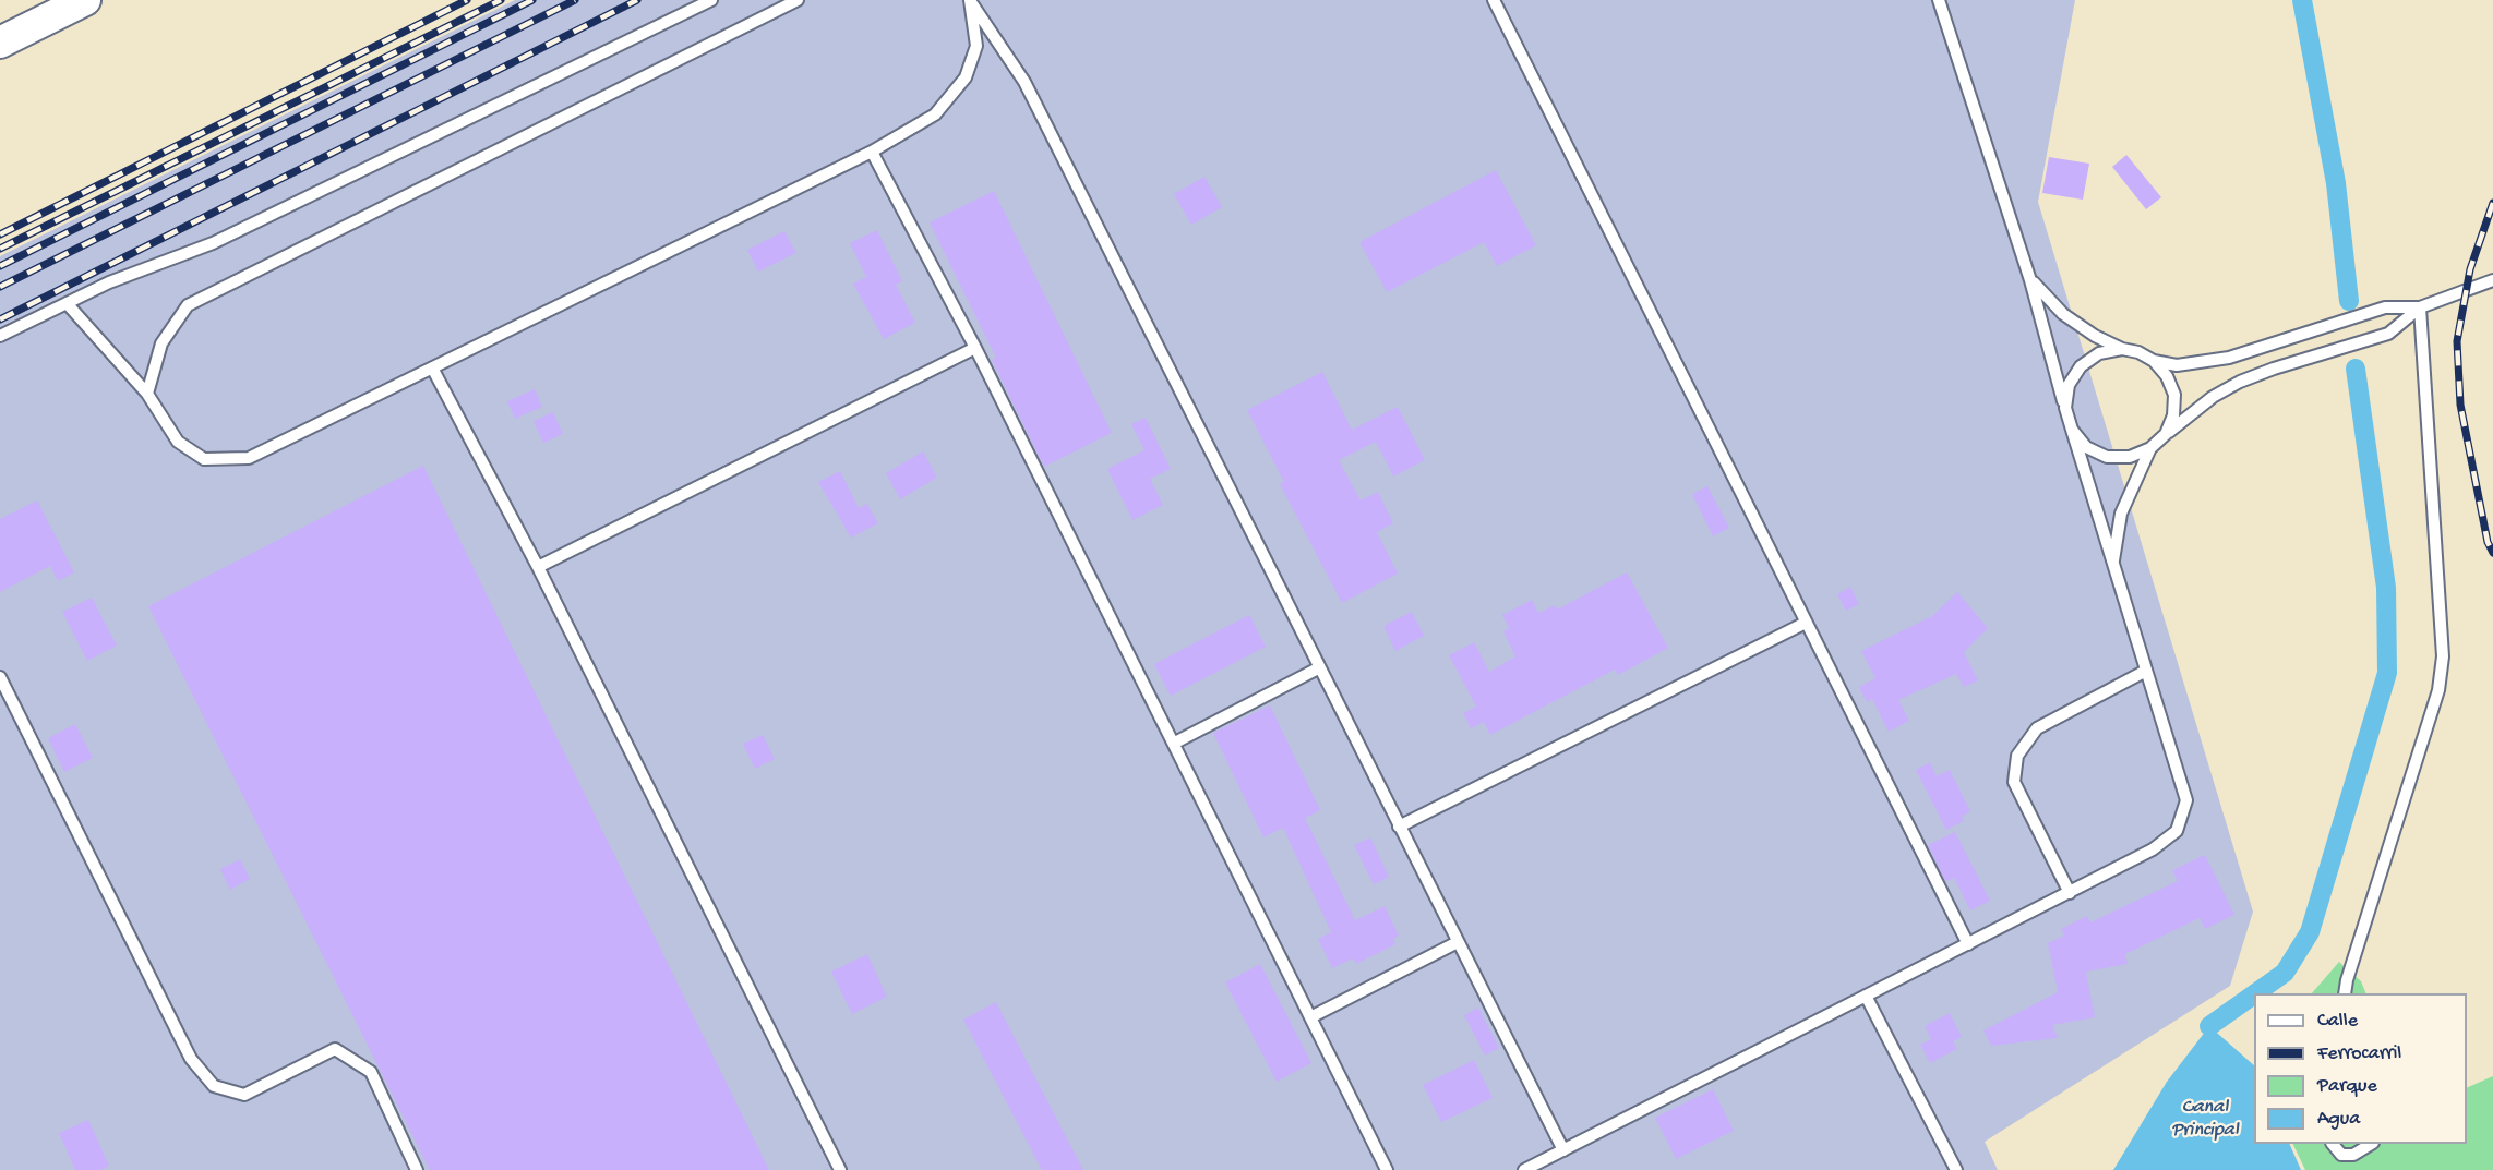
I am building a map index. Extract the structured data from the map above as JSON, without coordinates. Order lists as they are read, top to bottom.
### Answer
{
  "water": ["Canal Principal"],
  "legend": [
    "Calle",
    "Ferrocarril",
    "Parque",
    "Agua"
  ]
}
